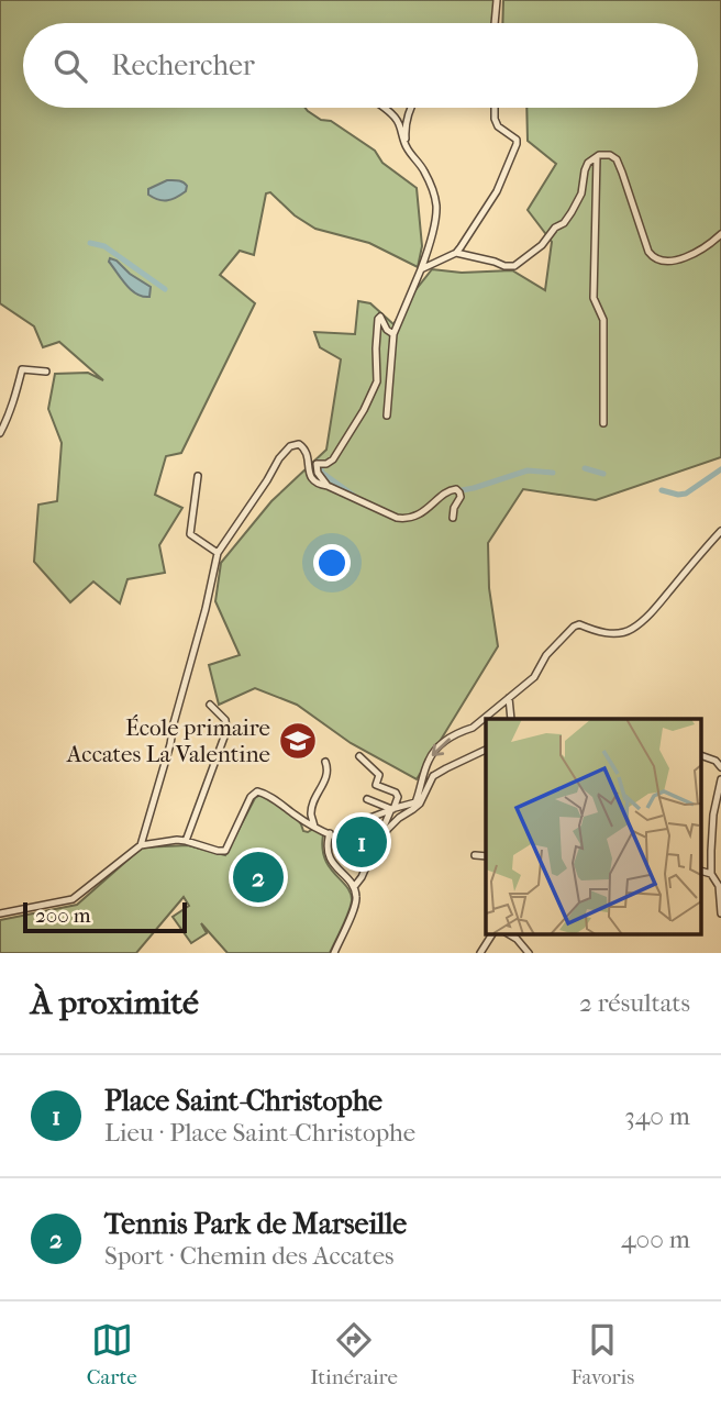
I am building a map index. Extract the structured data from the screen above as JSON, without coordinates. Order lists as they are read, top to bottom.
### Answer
{
  "places": {
    "school or university": ["École primaire Accates La Valentine"]
  },
  "scale_bar": "200 m",
  "page": {
    "search": "Rechercher",
    "pins": ["1", "2"],
    "scale": "200 m",
    "heading": ["À proximité", "2 résultats"],
    "list": [
      {
        "mark": "1",
        "name": "Place Saint-Christophe",
        "note": "Lieu · Place Saint-Christophe",
        "value": "340 m"
      },
      {
        "mark": "2",
        "name": "Tennis Park de Marseille",
        "note": "Sport · Chemin des Accates",
        "value": "400 m"
      }
    ],
    "nav": ["Carte", "Itinéraire", "Favoris"]
  }
}
